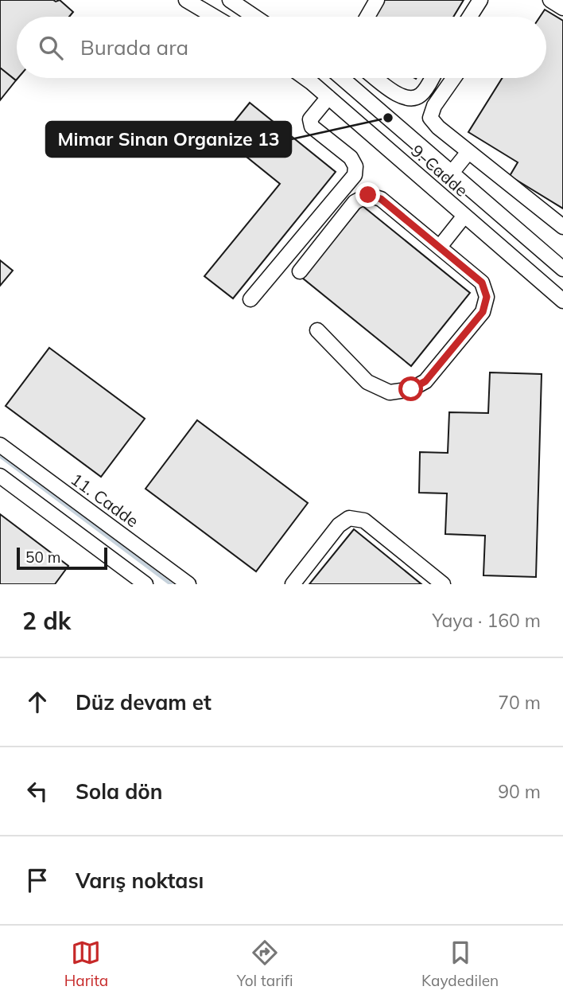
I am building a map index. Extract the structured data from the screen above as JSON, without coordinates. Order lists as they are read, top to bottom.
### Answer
{
  "streets": {
    "lane": ["9. Cadde", "11. Cadde"]
  },
  "places": ["Mimar Sinan Organize 13"],
  "scale_bar": "50 m",
  "page": {
    "search": "Burada ara",
    "scale": "50 m",
    "heading": ["2 dk", "Yaya · 160 m"],
    "list": [
      ["Düz devam et", "70 m"],
      ["Sola dön", "90 m"],
      "Varış noktası"
    ],
    "nav": ["Harita", "Yol tarifi", "Kaydedilen"]
  }
}
